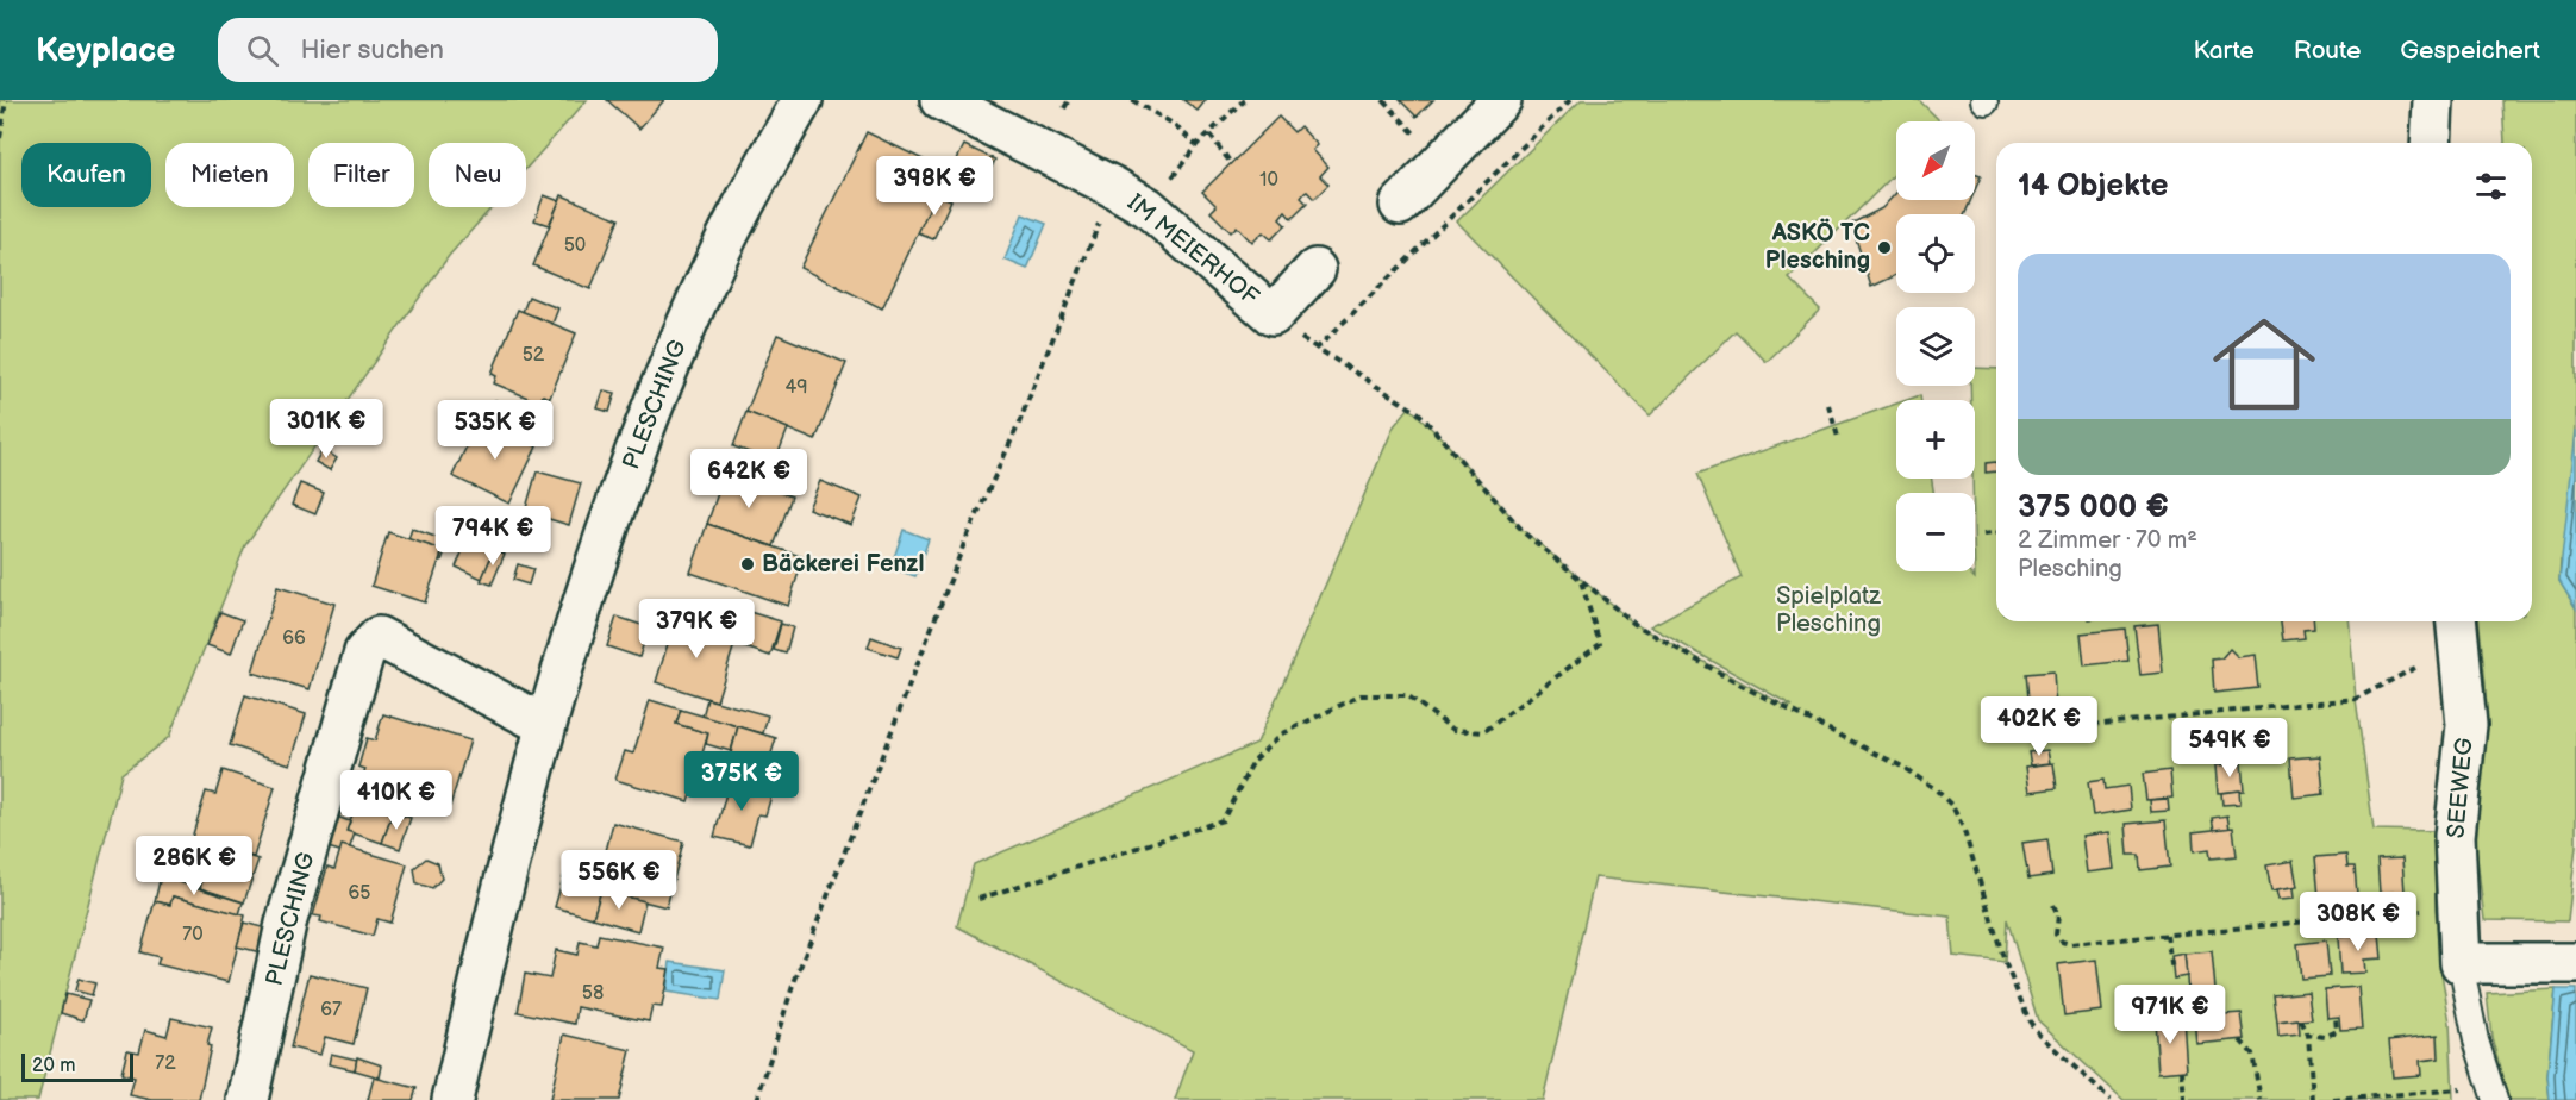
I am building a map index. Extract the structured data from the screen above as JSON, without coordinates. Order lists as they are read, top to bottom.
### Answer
{
  "streets": {
    "street": ["IM MEIERHOF", "PLESCHING", "SEEWEG"]
  },
  "parks": ["Spielplatz Plesching"],
  "places": ["ASKÖ TC Plesching", "Bäckerei Fenzl"],
  "house_numbers": [
    "10",
    "50",
    "52",
    "49",
    "66",
    "65",
    "70",
    "58",
    "67",
    "72"
  ],
  "scale_bar": "20 m",
  "north": "bottom left",
  "page": {
    "header": "Keyplace",
    "search": "Hier suchen",
    "nav": ["Karte", "Route", "Gespeichert"],
    "map_buttons": ["+", "−"],
    "chip": [
      "Kaufen",
      "Mieten",
      "Filter",
      "Neu"
    ],
    "heading": "14 Objekte",
    "price": [
      "398K €",
      "301K €",
      "535K €",
      "642K €",
      "794K €",
      "379K €",
      "402K €",
      "549K €",
      "375K €",
      "410K €",
      "286K €",
      "556K €",
      "308K €",
      "971K €"
    ],
    "list": [
      {
        "name": "375 000 €",
        "note": "2 Zimmer · 70 m² · Plesching"
      }
    ],
    "scale": "20 m"
  }
}
